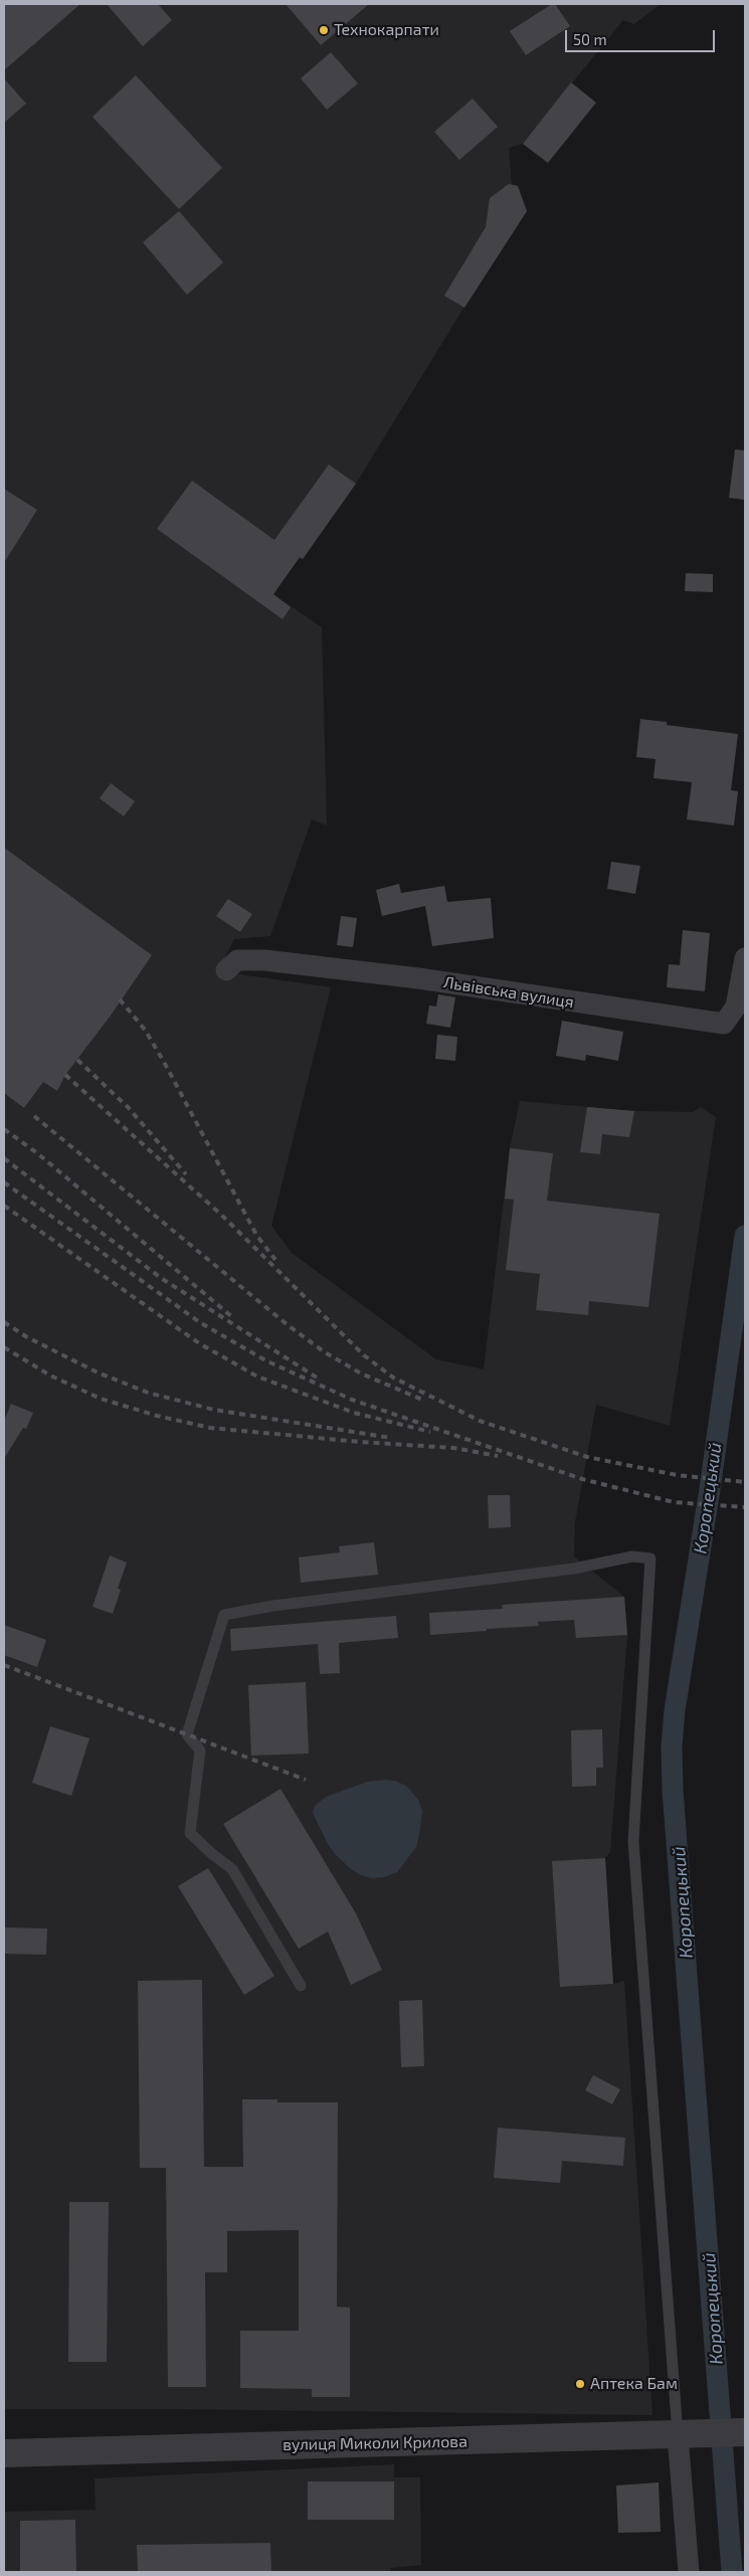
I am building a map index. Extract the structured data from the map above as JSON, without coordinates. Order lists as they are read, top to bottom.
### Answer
{
  "streets": {
    "street": ["Львівська вулиця", "вулиця Миколи Крилова"]
  },
  "water": ["Коропецький"],
  "places": ["Технокарпати", "Аптека Бам"],
  "scale_bar": "50 m"
}
